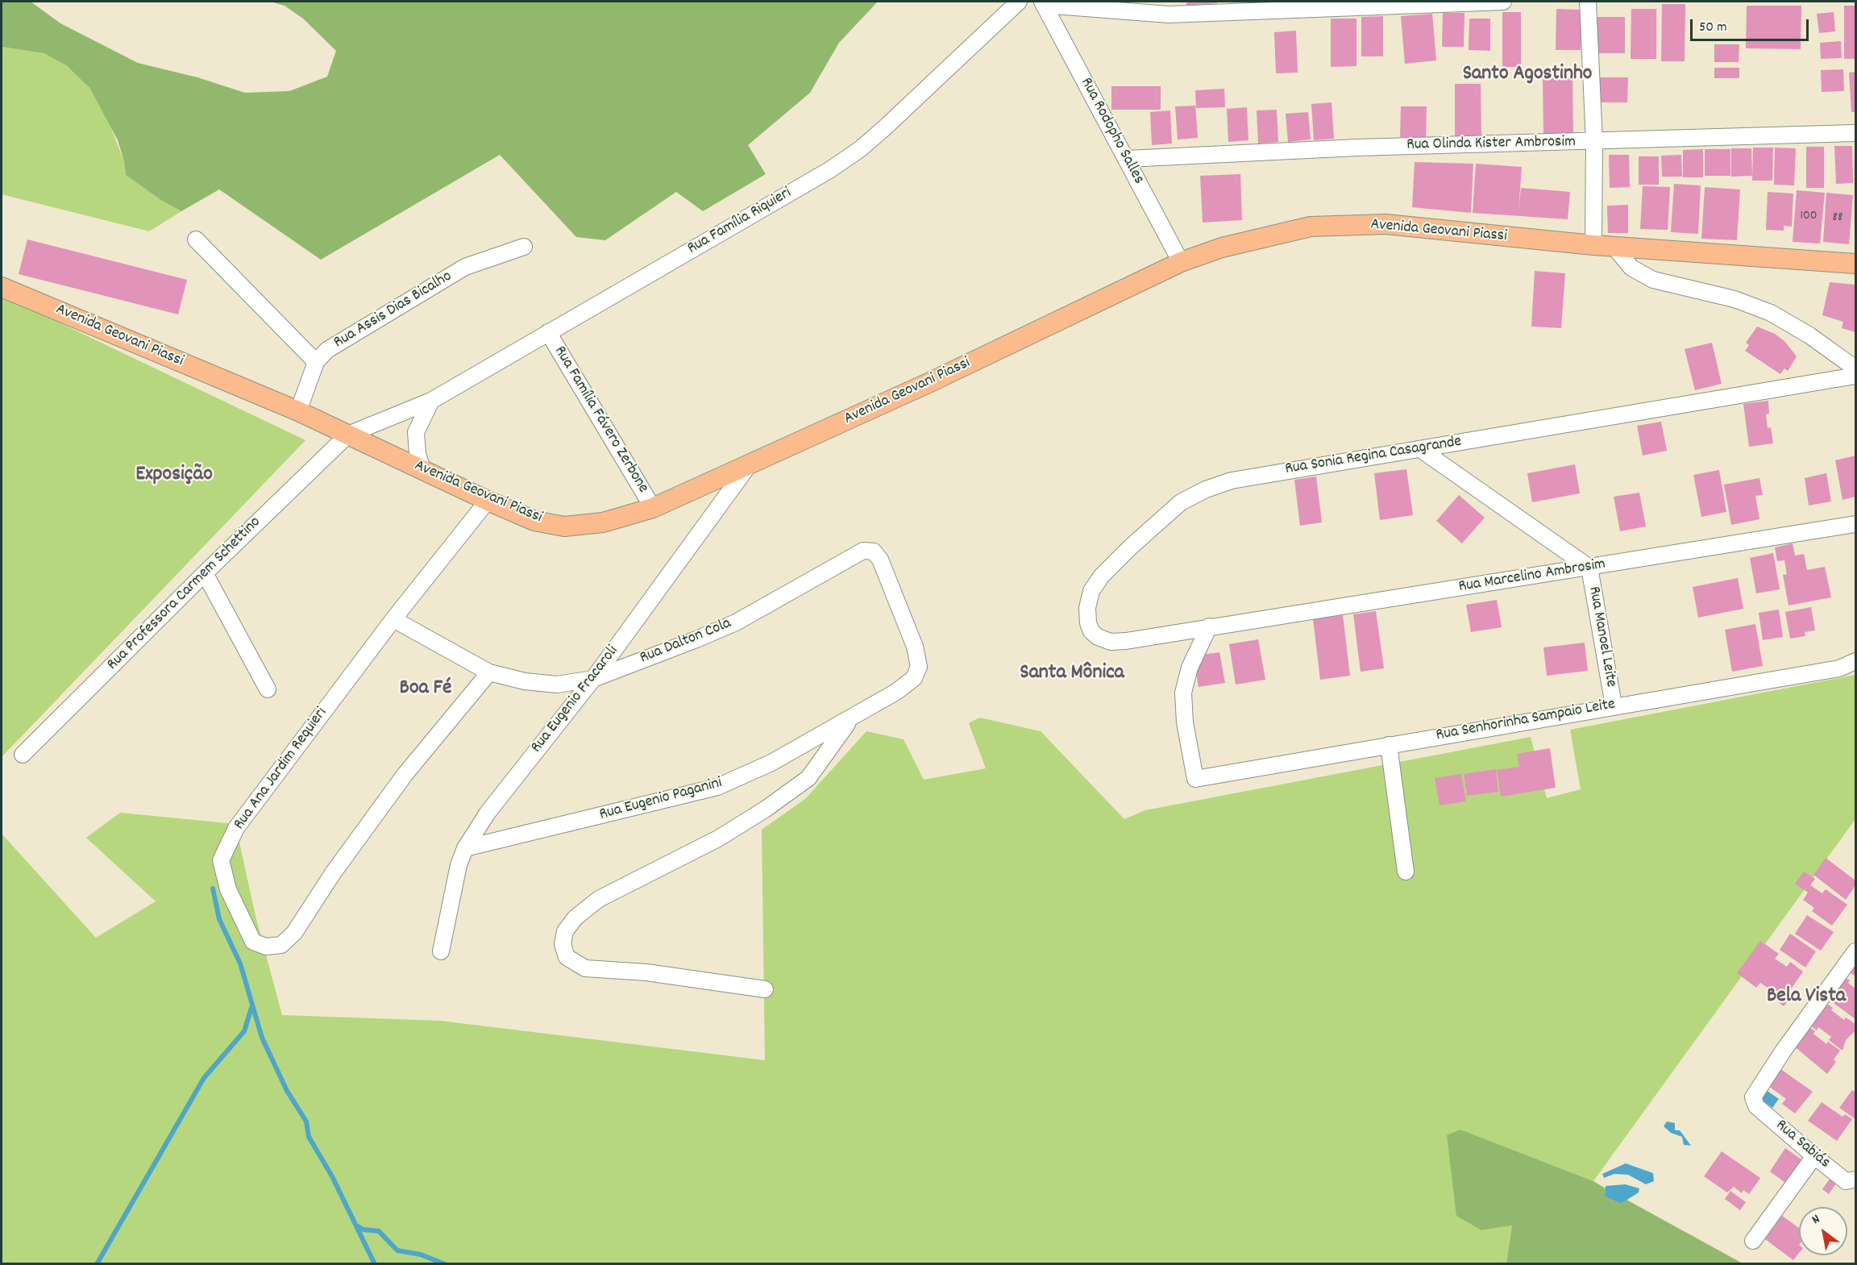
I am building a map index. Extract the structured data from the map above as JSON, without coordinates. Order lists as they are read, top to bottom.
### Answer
{
  "streets": {
    "main road": ["Avenida Geovani Piassi"],
    "street": [
      "Rua Rodopho Salles",
      "Rua Olinda Kister Ambrosim",
      "Rua Família Riquieri",
      "Rua Assis Dias Bicalho",
      "Rua Família Fávero Zerbone",
      "Rua Sonia Regina Casagrande",
      "Rua Marcelino Ambrosim",
      "Rua Professora Carmem Schettino",
      "Rua Manoel Leite",
      "Rua Dalton Cola",
      "Rua Eugenio Fracaroli",
      "Rua Senhorinha Sampaio Leite",
      "Rua Ana Jardim Requieri",
      "Rua Eugenio Paganini",
      "Rua Sabiás"
    ]
  },
  "crossings": [
    ["Rua Rodopho Salles", "Rua Olinda Kister Ambrosim"],
    ["Rua Rodopho Salles", "Avenida Geovani Piassi"],
    ["Rua Família Riquieri", "Avenida Geovani Piassi"],
    ["Rua Família Riquieri", "Rua Família Fávero Zerbone"],
    ["Rua Família Riquieri", "Rua Professora Carmem Schettino"],
    ["Avenida Geovani Piassi", "Rua Assis Dias Bicalho"],
    ["Avenida Geovani Piassi", "Rua Família Fávero Zerbone"],
    ["Avenida Geovani Piassi", "Rua Professora Carmem Schettino"],
    ["Avenida Geovani Piassi", "Rua Eugenio Fracaroli"],
    ["Avenida Geovani Piassi", "Rua Ana Jardim Requieri"],
    ["Rua Sonia Regina Casagrande", "Rua Marcelino Ambrosim"],
    ["Rua Sonia Regina Casagrande", "Rua Senhorinha Sampaio Leite"],
    ["Rua Marcelino Ambrosim", "Rua Manoel Leite"],
    ["Rua Marcelino Ambrosim", "Rua Senhorinha Sampaio Leite"],
    ["Rua Manoel Leite", "Rua Senhorinha Sampaio Leite"],
    ["Rua Dalton Cola", "Rua Eugenio Fracaroli"],
    ["Rua Dalton Cola", "Rua Ana Jardim Requieri"],
    ["Rua Dalton Cola", "Rua Eugenio Paganini"],
    ["Rua Eugenio Fracaroli", "Rua Eugenio Paganini"]
  ],
  "districts": [
    "Santo Agostinho",
    "Exposição",
    "Santa Mônica",
    "Boa Fé",
    "Bela Vista"
  ],
  "house_numbers": ["100", "88"],
  "scale_bar": "50 m",
  "north": "top left"
}
